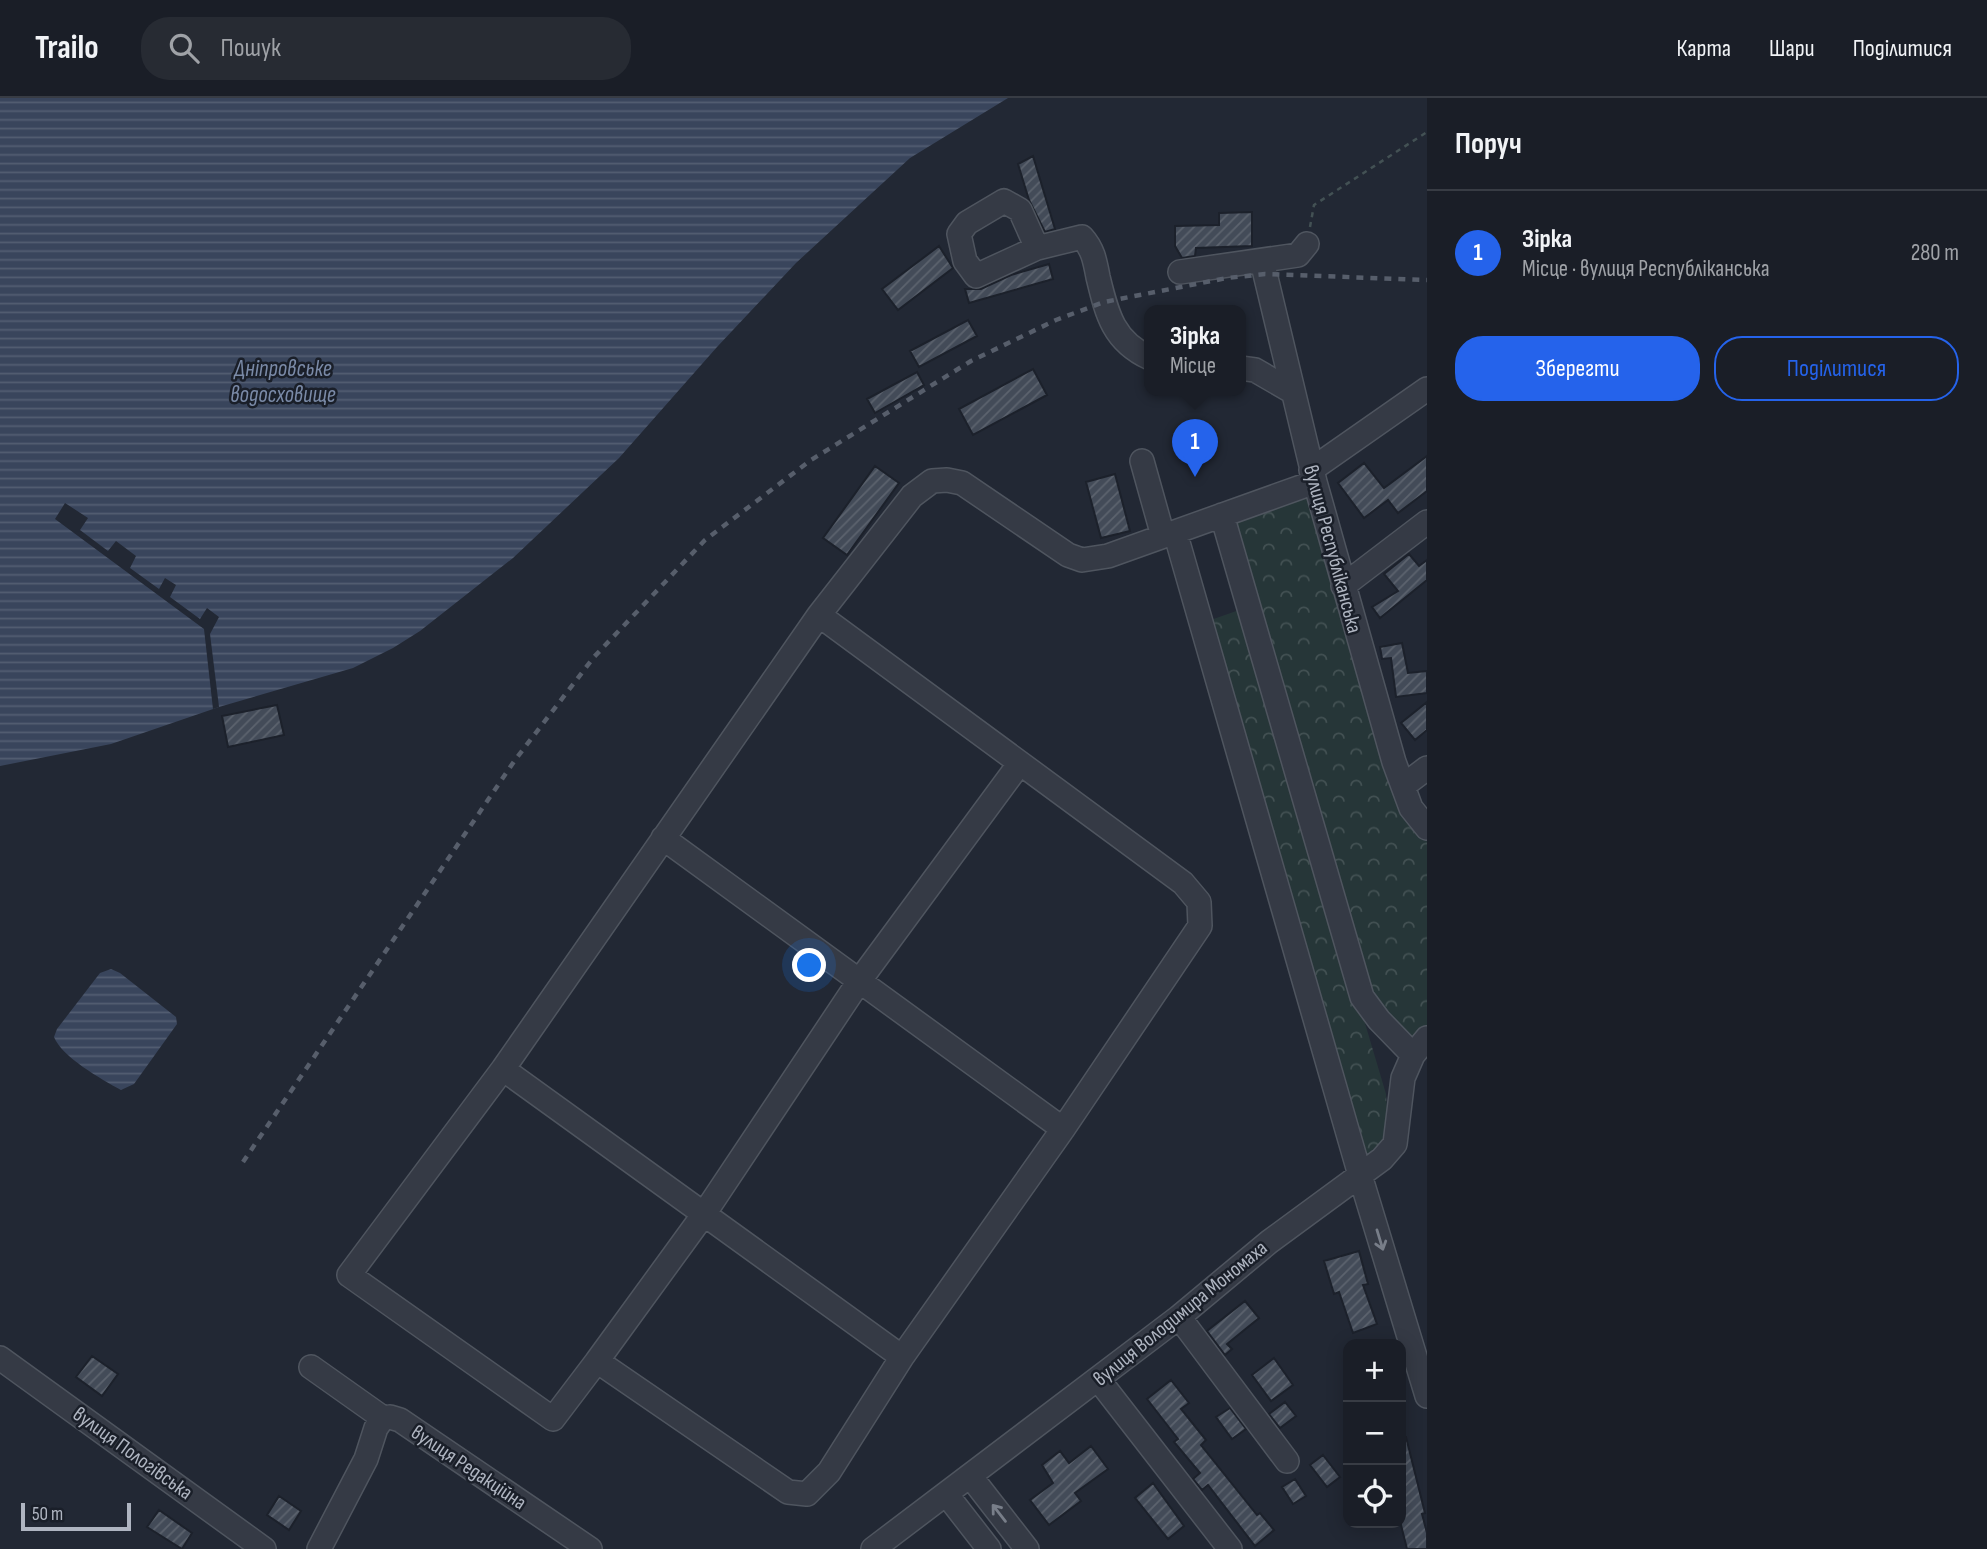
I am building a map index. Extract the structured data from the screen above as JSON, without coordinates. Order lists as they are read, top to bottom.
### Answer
{
  "streets": {
    "street": [
      "вулиця Республіканська",
      "вулиця Володимира Мономаха",
      "вулиця Пологівська",
      "вулиця Редакційна"
    ]
  },
  "water": ["Дніпровське водосховище"],
  "scale_bar": "50 m",
  "page": {
    "header": "Trailo",
    "search": "Пошук",
    "nav": ["Карта", "Шари", "Поділитися"],
    "heading": "Поруч",
    "list": [
      {
        "mark": "1",
        "name": "Зірка",
        "note": "Місце · вулиця Республіканська",
        "value": "280 m"
      }
    ],
    "popup": ["Зірка", "Місце"],
    "buttons": ["Зберегти", "Поділитися"],
    "pins": "1",
    "map_buttons": ["+", "−"],
    "scale": "50 m"
  }
}
